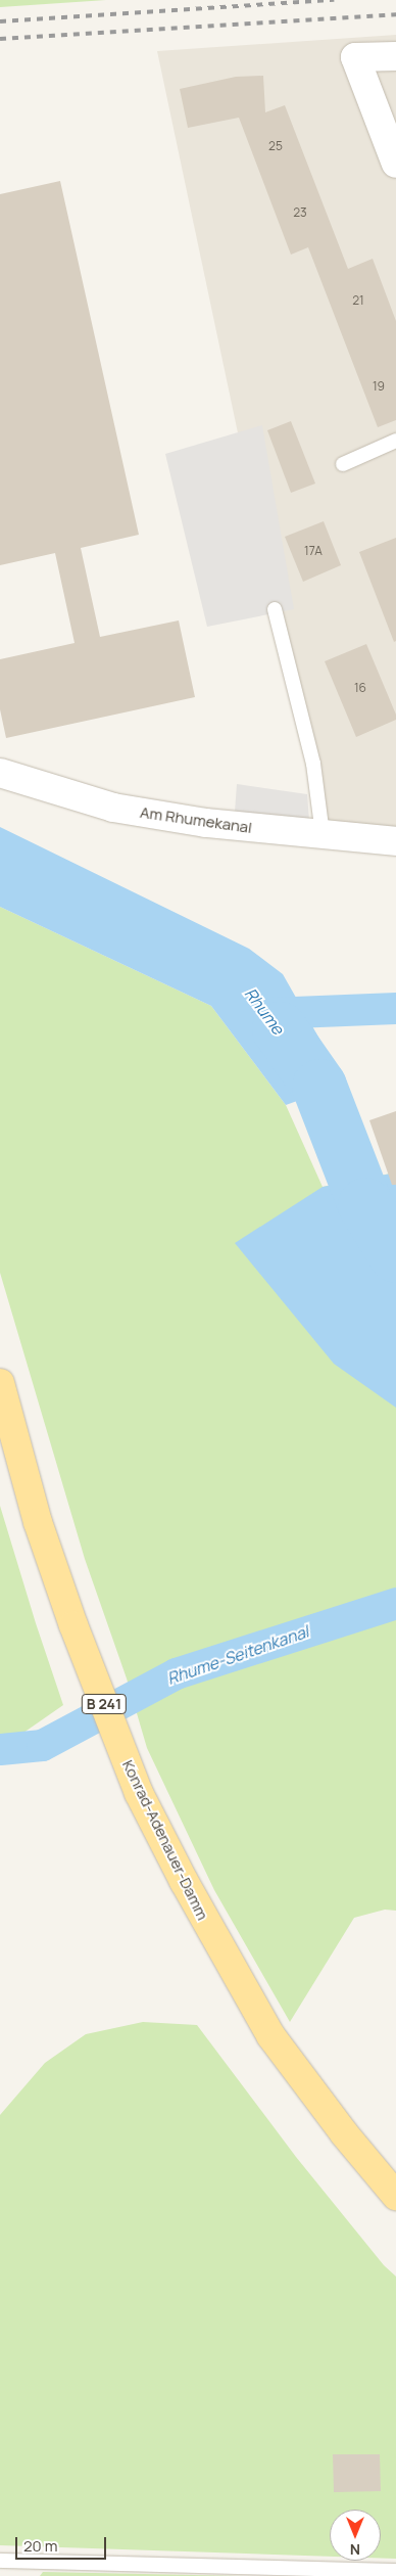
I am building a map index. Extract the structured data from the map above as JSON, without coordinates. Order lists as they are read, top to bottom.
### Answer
{
  "streets": {
    "main road": ["B 241", "Konrad-Adenauer-Damm"],
    "street": ["Am Rhumekanal"]
  },
  "water": ["Rhume", "Rhume-Seitenkanal"],
  "house_numbers": [
    "25",
    "23",
    "21",
    "19",
    "17A",
    "16"
  ],
  "scale_bar": "20 m",
  "north": "bottom"
}
